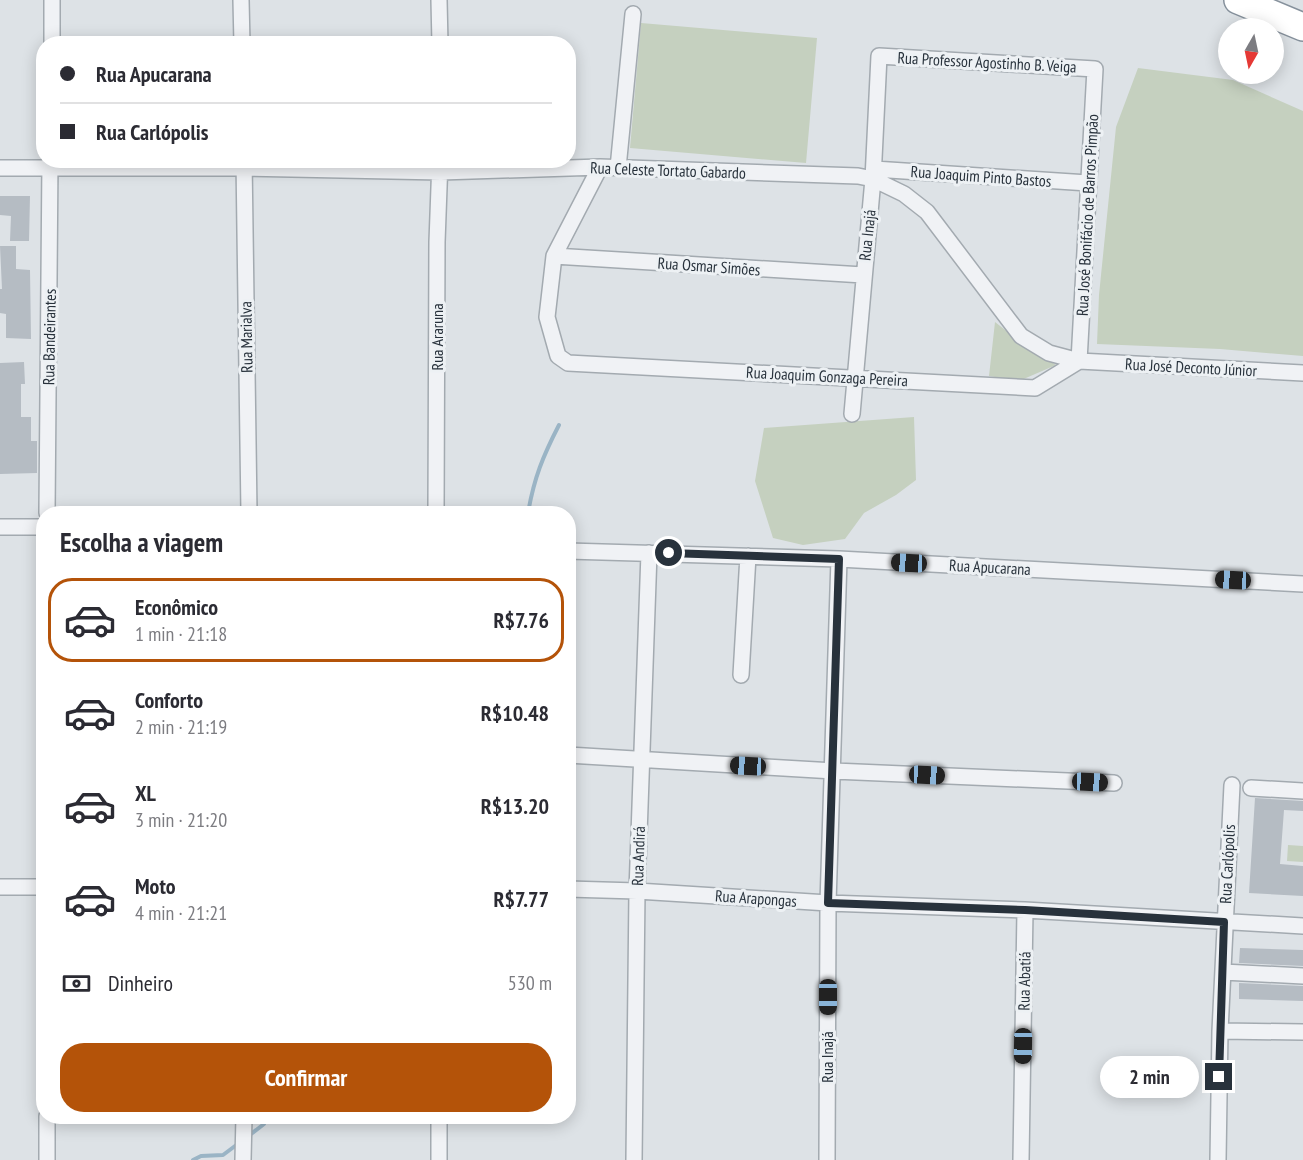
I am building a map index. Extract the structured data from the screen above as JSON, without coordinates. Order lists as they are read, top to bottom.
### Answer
{
  "streets": {
    "street": [
      "Rua Professor Agostinho B. Veiga",
      "Rua Celeste Tortato Gabardo",
      "Rua Joaquim Pinto Bastos",
      "Rua José Bonifácio de Barros Pimpão",
      "Rua Inajá",
      "Rua Osmar Simões",
      "Rua Bandeirantes",
      "Rua Marialva",
      "Rua Araruna",
      "Rua José Deconto Júnior",
      "Rua Joaquim Gonzaga Pereira",
      "Rua Apucarana",
      "Rua Andirá",
      "Rua Carlópolis",
      "Rua Arapongas",
      "Rua Abatiá"
    ]
  },
  "crossings": [
    ["Rua Professor Agostinho B. Veiga", "Rua José Bonifácio de Barros Pimpão"],
    ["Rua Professor Agostinho B. Veiga", "Rua Inajá"],
    ["Rua Celeste Tortato Gabardo", "Rua Joaquim Pinto Bastos"],
    ["Rua Celeste Tortato Gabardo", "Rua José Bonifácio de Barros Pimpão"],
    ["Rua Celeste Tortato Gabardo", "Rua Inajá"],
    ["Rua Celeste Tortato Gabardo", "Rua José Deconto Júnior"],
    ["Rua Celeste Tortato Gabardo", "Rua Joaquim Gonzaga Pereira"],
    ["Rua Joaquim Pinto Bastos", "Rua José Bonifácio de Barros Pimpão"],
    ["Rua Joaquim Pinto Bastos", "Rua Inajá"],
    ["Rua José Bonifácio de Barros Pimpão", "Rua José Deconto Júnior"],
    ["Rua José Bonifácio de Barros Pimpão", "Rua Joaquim Gonzaga Pereira"],
    ["Rua Inajá", "Rua Osmar Simões"],
    ["Rua Inajá", "Rua Joaquim Gonzaga Pereira"],
    ["Rua Inajá", "Rua Apucarana"],
    ["Rua Inajá", "Rua Arapongas"],
    ["Rua Osmar Simões", "Rua Joaquim Gonzaga Pereira"],
    ["Rua José Deconto Júnior", "Rua Joaquim Gonzaga Pereira"],
    ["Rua Apucarana", "Rua Andirá"],
    ["Rua Andirá", "Rua Arapongas"],
    ["Rua Carlópolis", "Rua Arapongas"],
    ["Rua Arapongas", "Rua Abatiá"]
  ],
  "north": "bottom",
  "page": {
    "banner": ["Rua Apucarana", "Rua Carlópolis"],
    "heading": "Escolha a viagem",
    "list": [
      {
        "name": "Econômico",
        "note": "1 min · 21:18",
        "value": "R$7.76"
      },
      {
        "name": "Conforto",
        "note": "2 min · 21:19",
        "value": "R$10.48"
      },
      {
        "name": "XL",
        "note": "3 min · 21:20",
        "value": "R$13.20"
      },
      {
        "name": "Moto",
        "note": "4 min · 21:21",
        "value": "R$7.77"
      }
    ],
    "pay": ["Dinheiro", "530 m"],
    "buttons": "Confirmar",
    "bubble": "2 min"
  }
}
